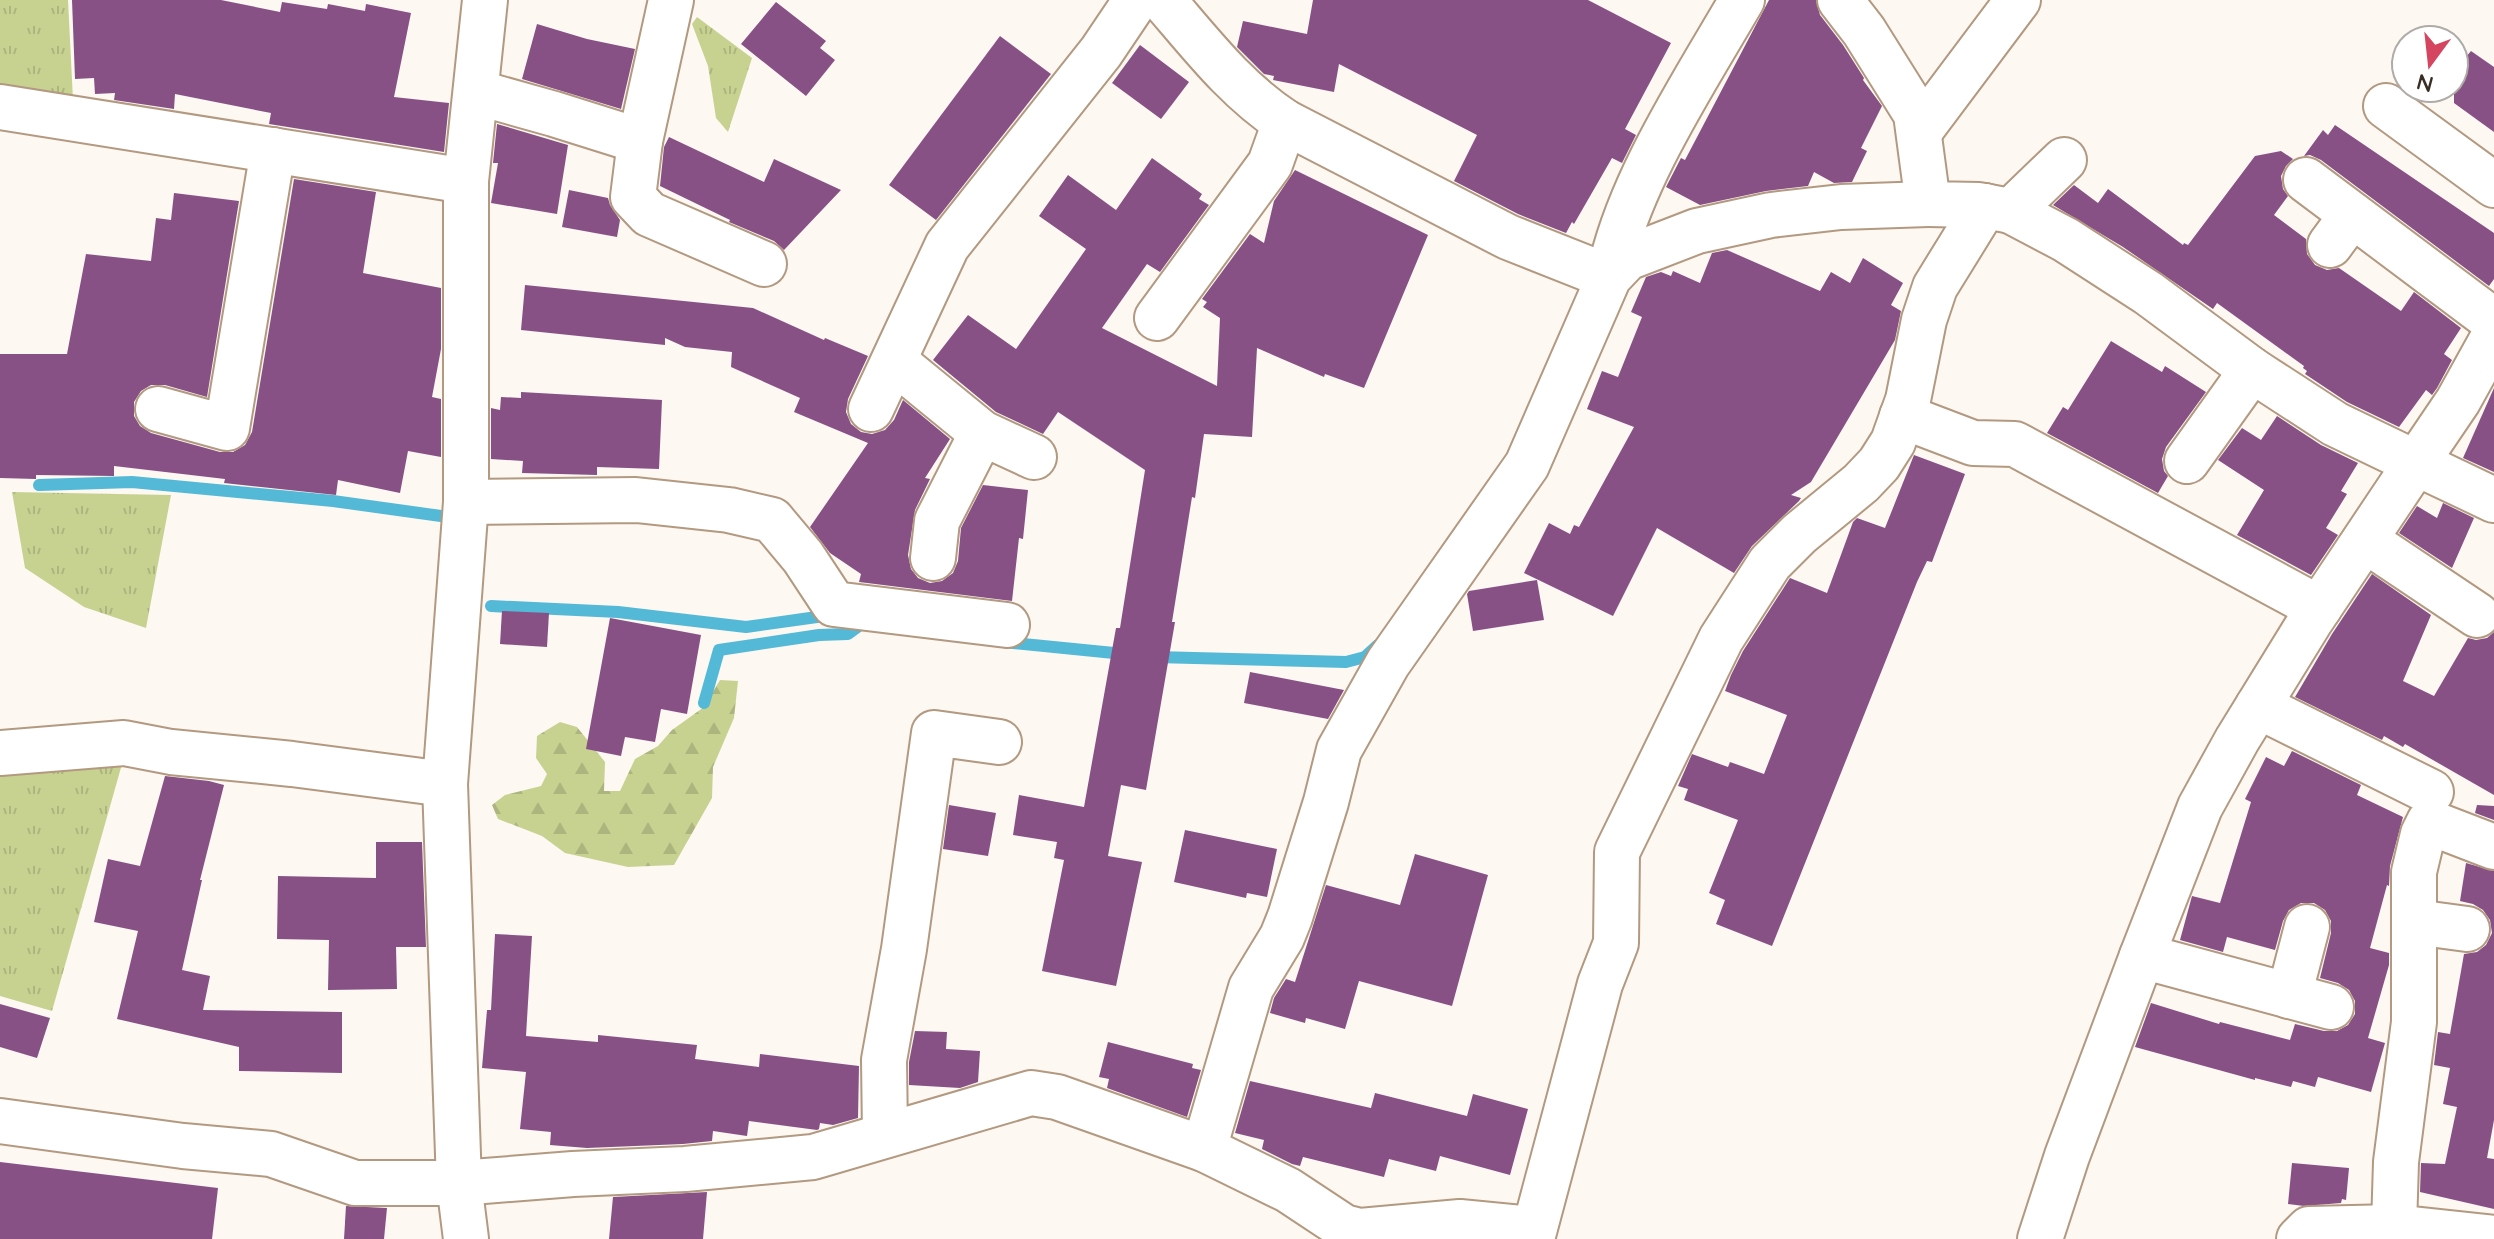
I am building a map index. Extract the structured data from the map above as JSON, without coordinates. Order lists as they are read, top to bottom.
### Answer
{
  "north": "bottom"
}
